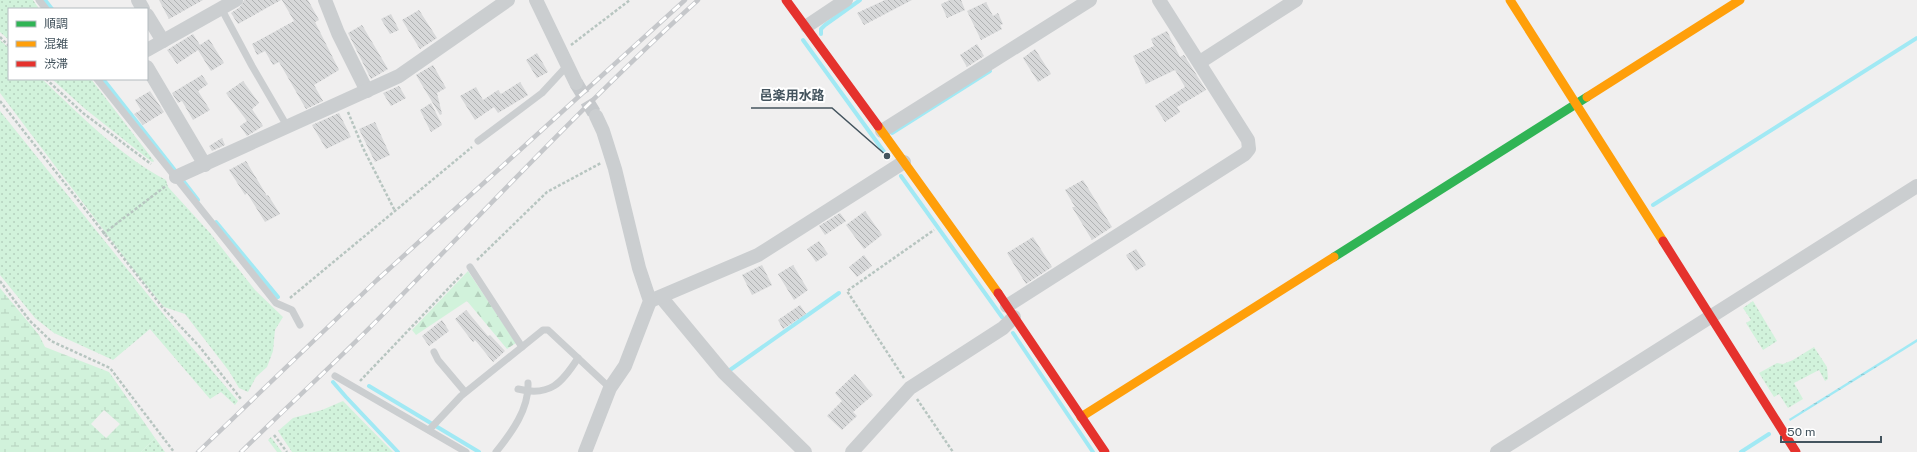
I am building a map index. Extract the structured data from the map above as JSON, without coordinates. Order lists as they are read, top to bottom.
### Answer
{
  "places": ["邑楽用水路"],
  "legend": ["順調", "混雑", "渋滞"],
  "scale_bar": "50 m"
}
